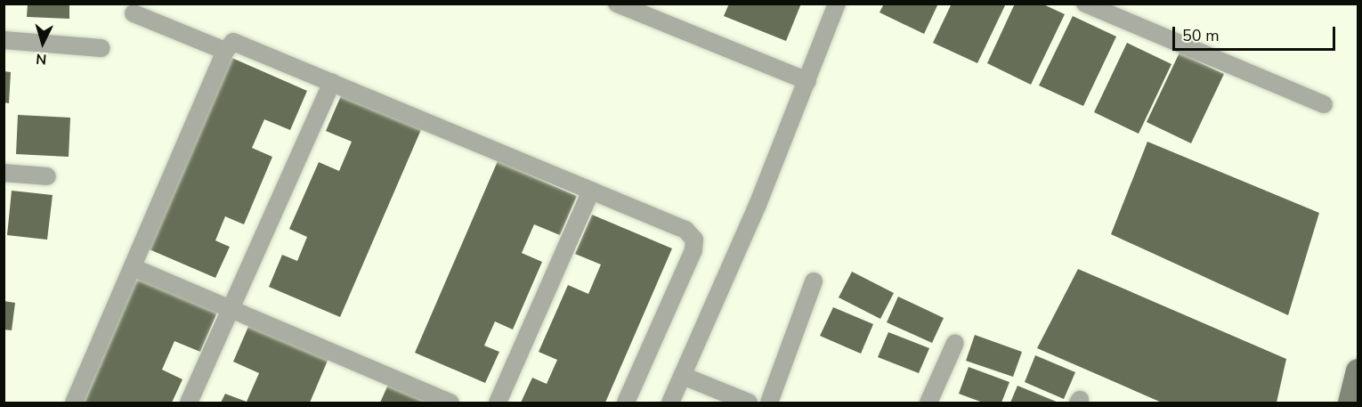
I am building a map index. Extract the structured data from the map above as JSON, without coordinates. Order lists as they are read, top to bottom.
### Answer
{
  "scale_bar": "50 m",
  "north": "bottom"
}
